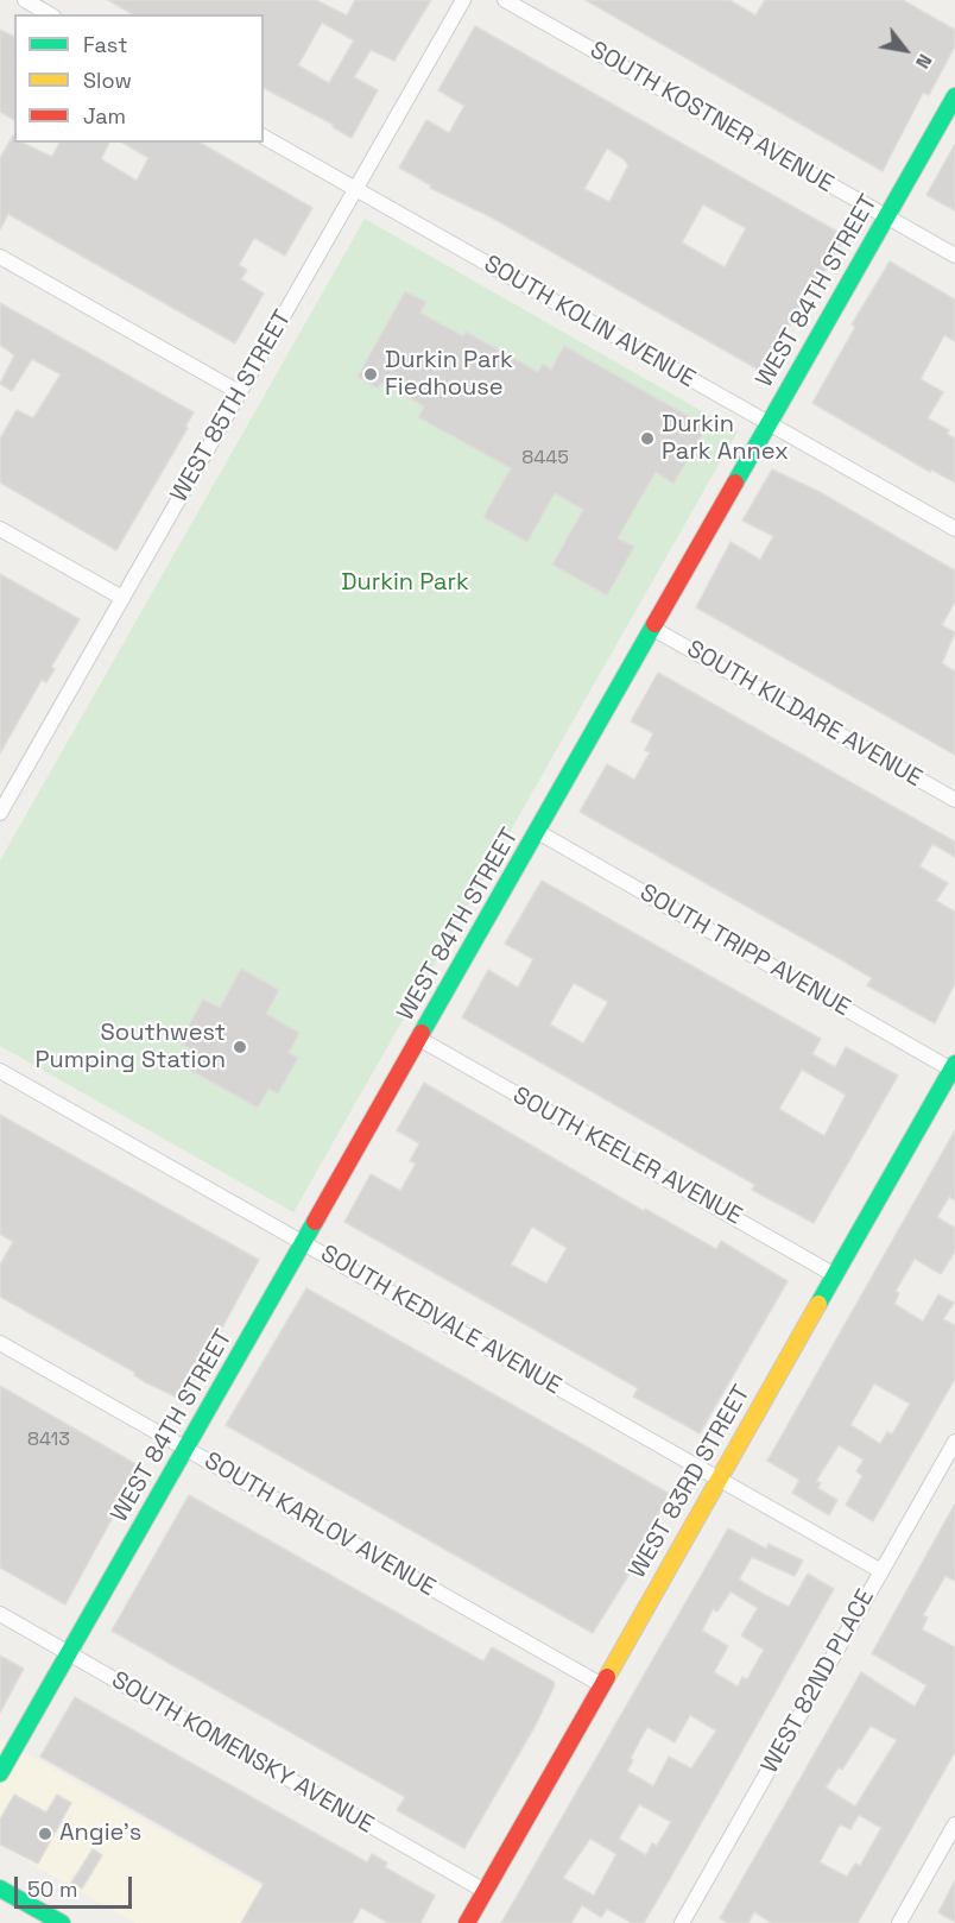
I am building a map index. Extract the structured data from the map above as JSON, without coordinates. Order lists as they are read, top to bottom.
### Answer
{
  "streets": {
    "street": [
      "SOUTH KOSTNER AVENUE",
      "WEST 84TH STREET",
      "SOUTH KOLIN AVENUE",
      "WEST 85TH STREET",
      "SOUTH KILDARE AVENUE",
      "SOUTH TRIPP AVENUE",
      "SOUTH KEELER AVENUE",
      "SOUTH KEDVALE AVENUE",
      "WEST 83RD STREET",
      "SOUTH KARLOV AVENUE",
      "WEST 82ND PLACE",
      "SOUTH KOMENSKY AVENUE"
    ]
  },
  "crossings": [
    ["SOUTH KOSTNER AVENUE", "WEST 84TH STREET"],
    ["WEST 84TH STREET", "SOUTH KOLIN AVENUE"],
    ["WEST 84TH STREET", "SOUTH KILDARE AVENUE"],
    ["WEST 84TH STREET", "SOUTH TRIPP AVENUE"],
    ["WEST 84TH STREET", "SOUTH KEELER AVENUE"],
    ["WEST 84TH STREET", "SOUTH KEDVALE AVENUE"],
    ["WEST 84TH STREET", "SOUTH KARLOV AVENUE"],
    ["WEST 84TH STREET", "SOUTH KOMENSKY AVENUE"],
    ["SOUTH KOLIN AVENUE", "WEST 85TH STREET"],
    ["SOUTH TRIPP AVENUE", "WEST 83RD STREET"],
    ["SOUTH KEELER AVENUE", "WEST 83RD STREET"],
    ["SOUTH KEDVALE AVENUE", "WEST 83RD STREET"],
    ["SOUTH KEDVALE AVENUE", "WEST 82ND PLACE"],
    ["WEST 83RD STREET", "SOUTH KARLOV AVENUE"],
    ["WEST 83RD STREET", "SOUTH KOMENSKY AVENUE"]
  ],
  "parks": ["Durkin Park"],
  "places": [
    "Durkin Park Fiedhouse",
    "Durkin Park Annex",
    "Southwest Pumping Station",
    "Angie's"
  ],
  "house_numbers": ["8445", "8413"],
  "legend": ["Fast", "Slow", "Jam"],
  "scale_bar": "50 m",
  "north": "bottom right"
}
